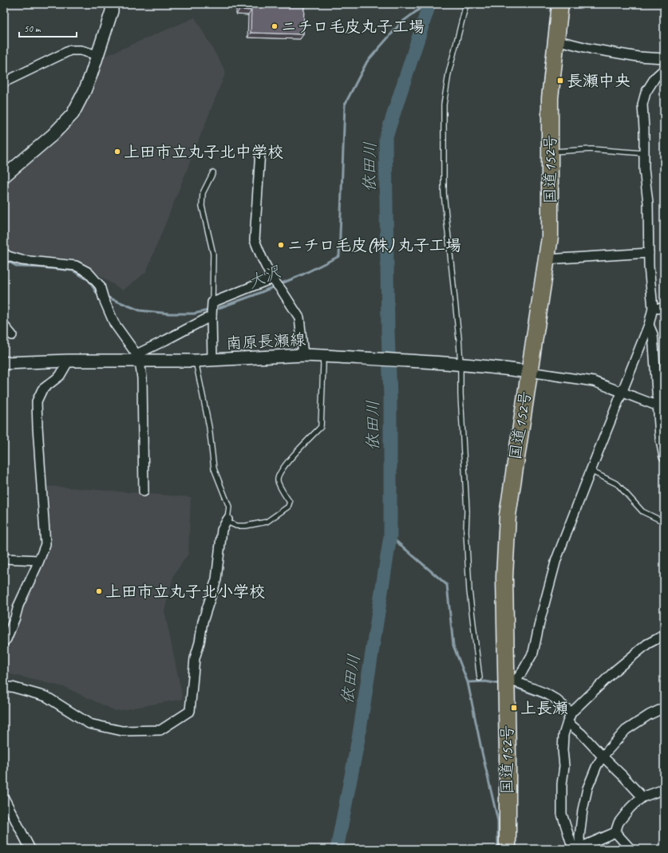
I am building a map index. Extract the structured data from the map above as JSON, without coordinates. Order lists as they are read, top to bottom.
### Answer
{
  "streets": {
    "highway": ["国道152号"],
    "main road": ["南原長瀬線"]
  },
  "crossings": [
    ["国道152号", "南原長瀬線"]
  ],
  "water": ["依田川", "大沢"],
  "places": {
    "other": [
      "ニチロ毛皮丸子工場",
      "上田市立丸子北中学校",
      "ニチロ毛皮(株) 丸子工場",
      "上田市立丸子北小学校"
    ],
    "transit": ["長瀬中央", "上長瀬"]
  },
  "scale_bar": "50 m"
}
